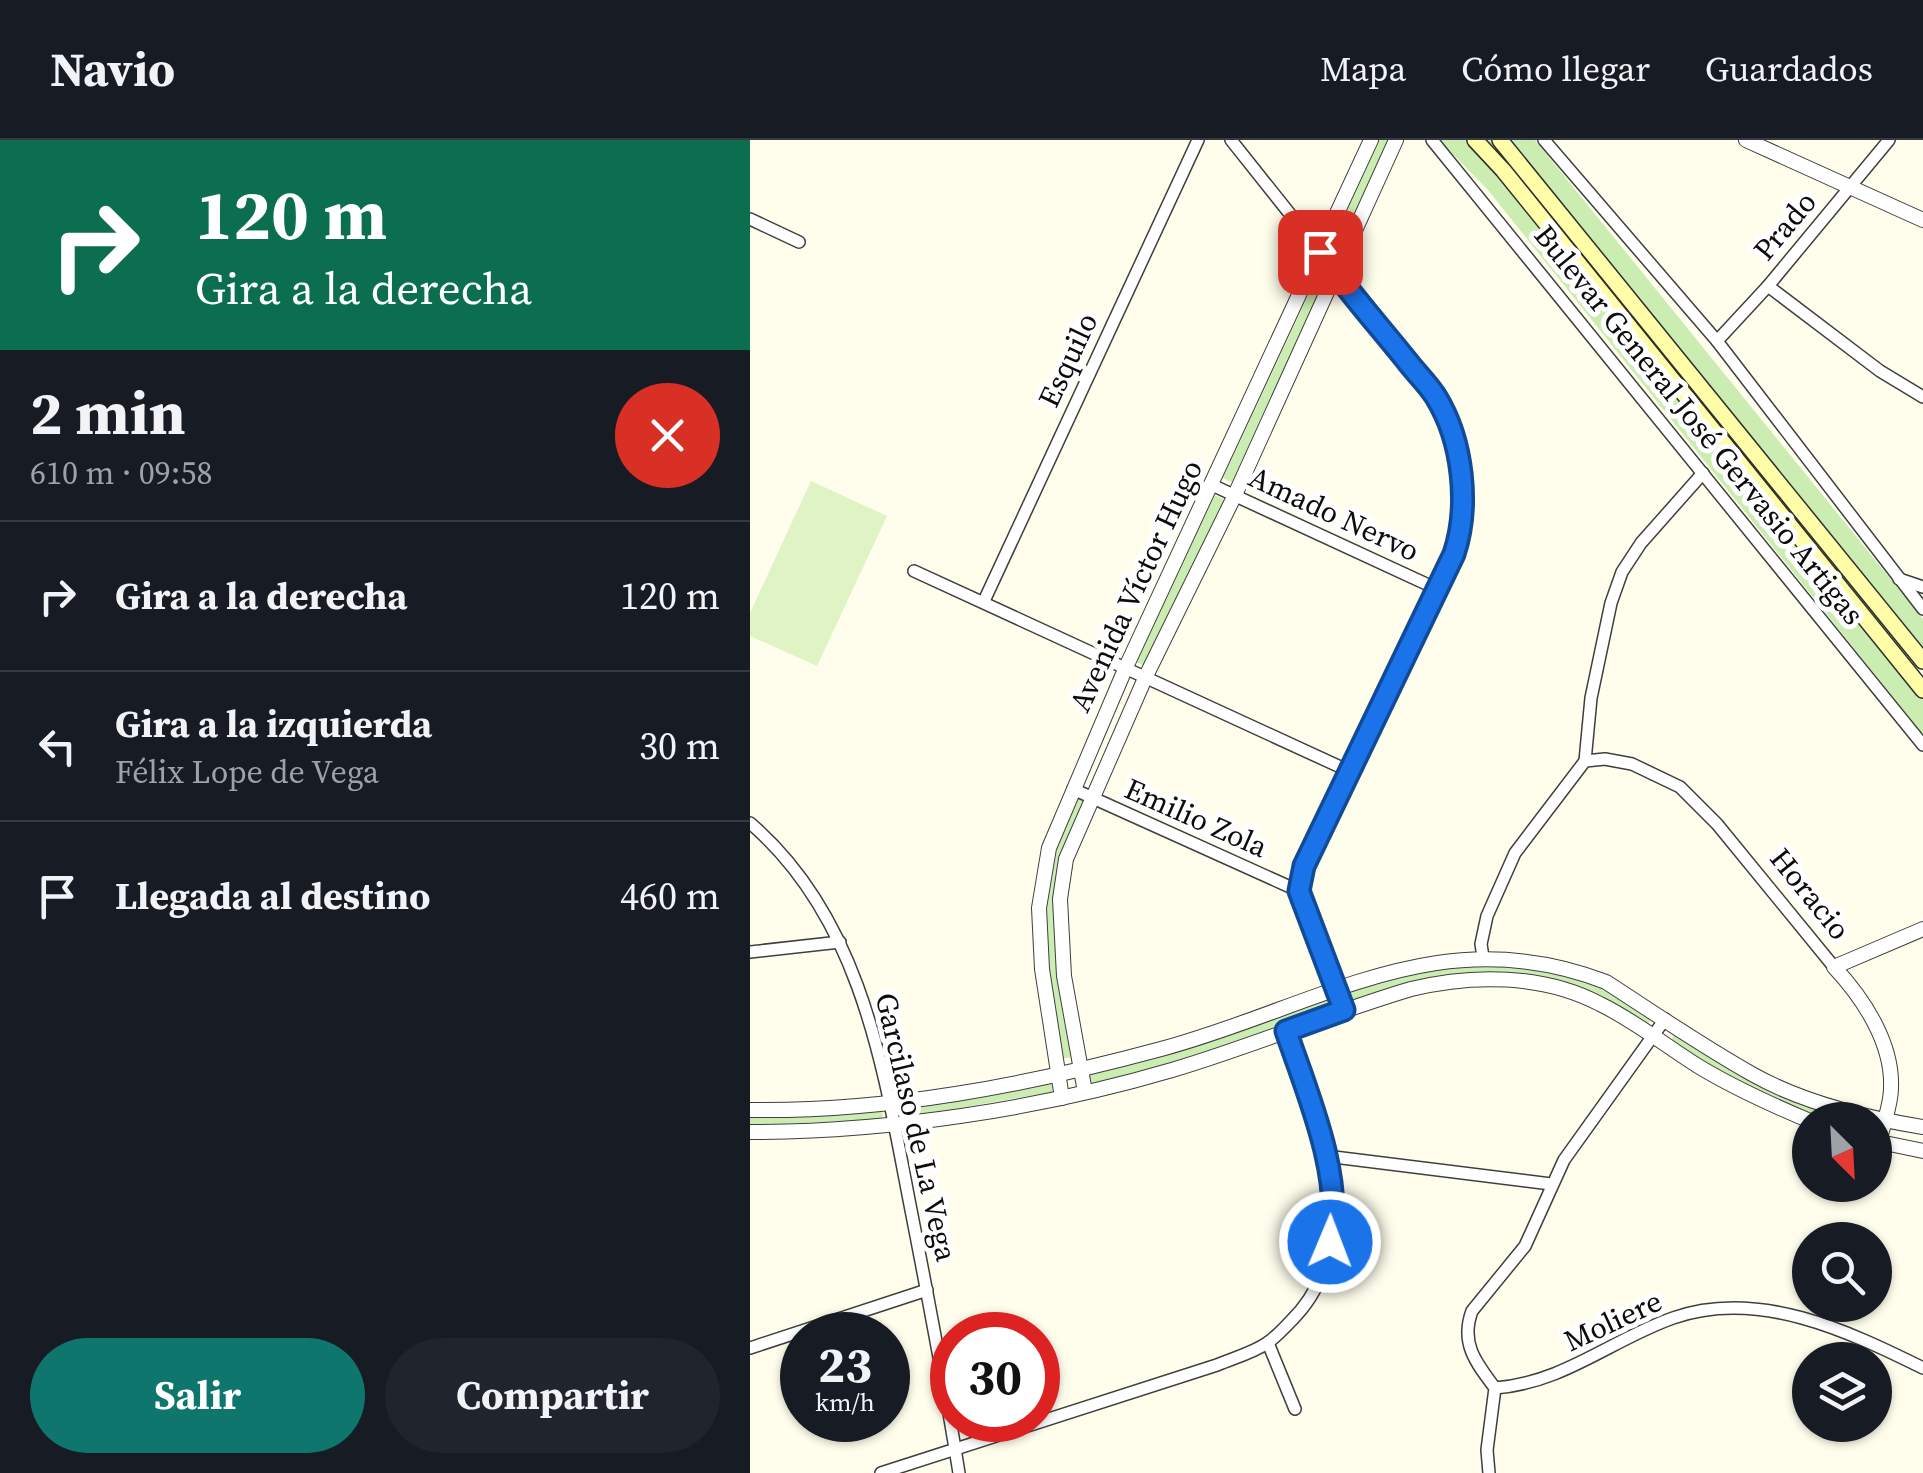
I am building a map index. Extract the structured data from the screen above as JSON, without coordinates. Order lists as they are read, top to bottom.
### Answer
{
  "streets": {
    "main road": ["Bulevar General José Gervasio Artigas"],
    "street": [
      "Prado",
      "Esquilo",
      "Amado Nervo",
      "Avenida Víctor Hugo",
      "Emilio Zola",
      "Horacio",
      "Garcilaso de La Vega",
      "Moliere"
    ]
  },
  "crossings": [
    ["Prado", "Bulevar General José Gervasio Artigas"],
    ["Amado Nervo", "Avenida Víctor Hugo"],
    ["Avenida Víctor Hugo", "Emilio Zola"]
  ],
  "north": "bottom right",
  "page": {
    "header": "Navio",
    "nav": ["Mapa", "Cómo llegar", "Guardados"],
    "turn": ["120 m", "Gira a la derecha"],
    "heading": ["2 min", "610 m · 09:58"],
    "list": [
      {
        "name": "Gira a la derecha",
        "value": "120 m"
      },
      {
        "name": "Gira a la izquierda",
        "note": "Félix Lope de Vega",
        "value": "30 m"
      },
      {
        "name": "Llegada al destino",
        "value": "460 m"
      }
    ],
    "speed": "23 km/h",
    "limit": "30",
    "buttons": ["Salir", "Compartir"]
  }
}
